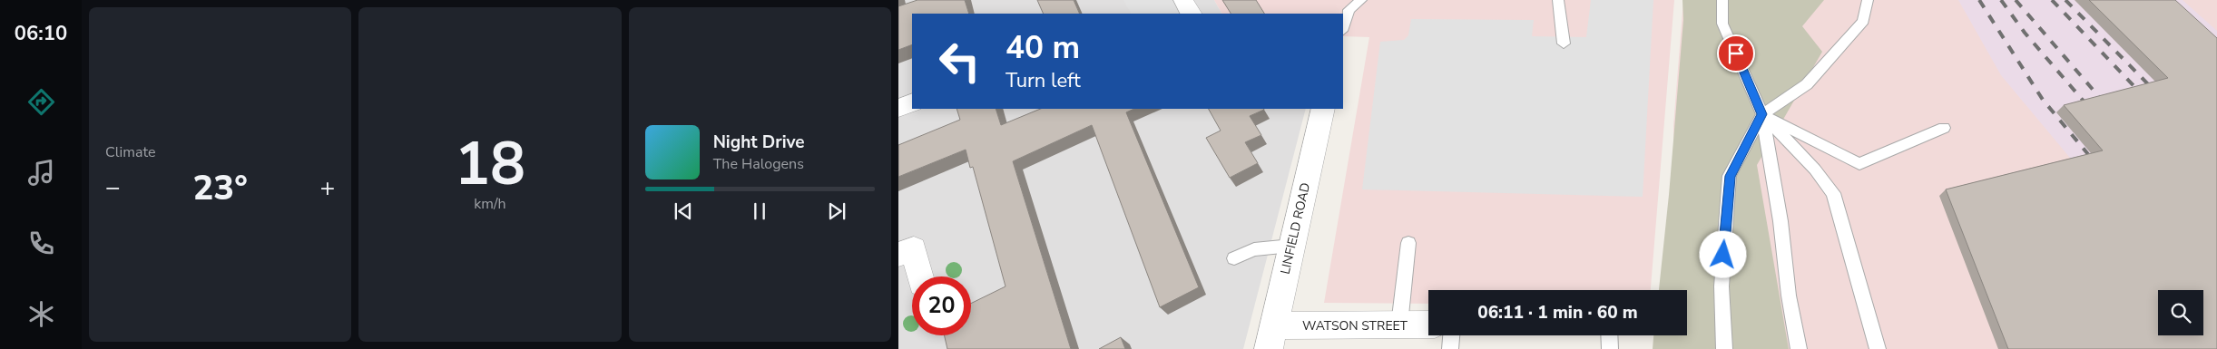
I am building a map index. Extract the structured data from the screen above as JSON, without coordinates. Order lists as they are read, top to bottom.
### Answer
{
  "streets": {
    "street": ["LINFIELD ROAD", "WATSON STREET"]
  },
  "crossings": [
    ["LINFIELD ROAD", "WATSON STREET"]
  ],
  "page": {
    "tabs": "06:10",
    "tile": [
      "Climate",
      ["18", "km/h"]
    ],
    "turn": ["40 m", "Turn left"],
    "song": ["Night Drive", "The Halogens"],
    "heat": ["−", "23°", "+"],
    "limit": "20",
    "trip": "06:11 · 1 min · 60 m"
  }
}
